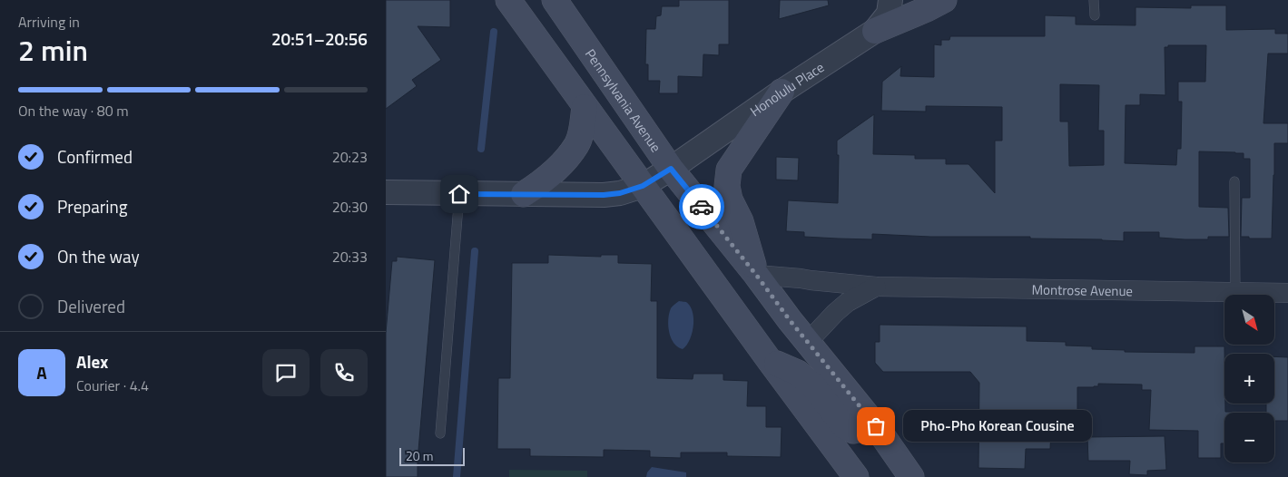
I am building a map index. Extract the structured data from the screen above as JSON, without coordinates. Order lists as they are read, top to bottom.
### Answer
{
  "streets": {
    "main road": ["Pennsylvania Avenue"],
    "street": ["Honolulu Place", "Montrose Avenue"]
  },
  "crossings": [
    ["Honolulu Place", "Pennsylvania Avenue"],
    ["Pennsylvania Avenue", "Montrose Avenue"]
  ],
  "places": ["Pho-Pho Korean Cousine"],
  "scale_bar": "20 m",
  "north": "bottom right",
  "page": {
    "heading": ["2 min", "Arriving in", "20:51–20:56"],
    "panel": ["Alex", "Courier · 4.4"],
    "bar": "On the way · 80 m",
    "list": [
      ["Confirmed", "20:23"],
      ["Preparing", "20:30"],
      ["On the way", "20:33"],
      "Delivered"
    ],
    "map_buttons": ["+", "−"],
    "round": "A",
    "bubble": "Pho-Pho Korean Cousine",
    "scale": "20 m"
  }
}
